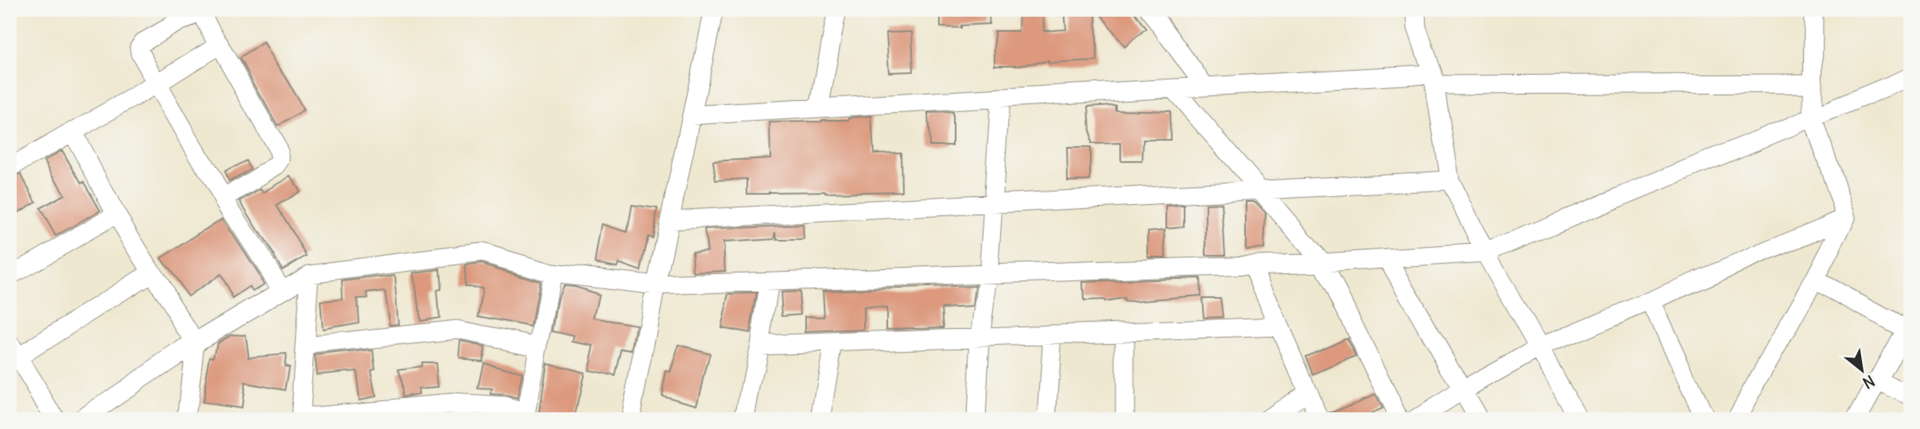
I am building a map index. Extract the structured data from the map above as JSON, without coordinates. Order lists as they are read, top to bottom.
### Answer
{
  "north": "bottom right"
}
